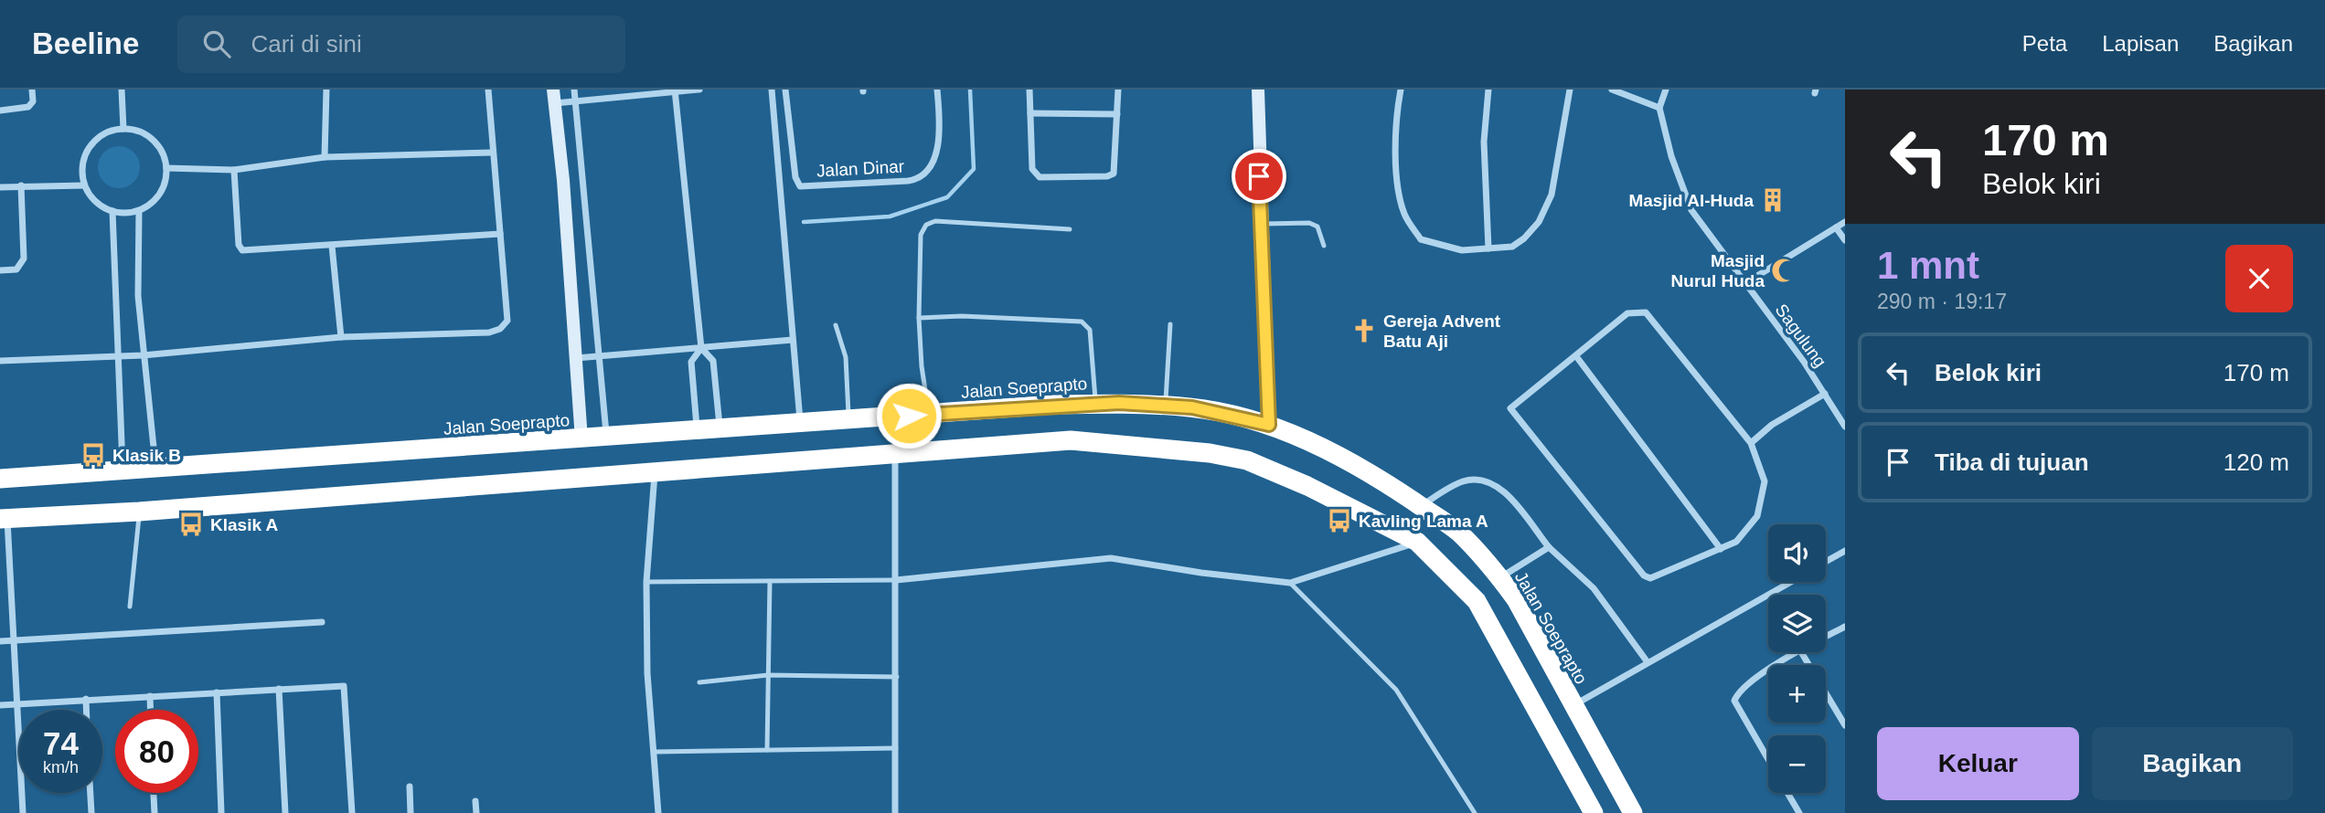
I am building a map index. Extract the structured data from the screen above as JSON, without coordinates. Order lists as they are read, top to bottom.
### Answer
{
  "streets": {
    "highway": ["Jalan Soeprapto"],
    "street": ["Jalan Dinar", "Sagulung"]
  },
  "places": {
    "building": ["Masjid Al-Huda"],
    "mosque": ["Masjid Nurul Huda"],
    "church": ["Gereja Advent Batu Aji"],
    "bus stop": ["Klasik B", "Kavling Lama A", "Klasik A"]
  },
  "page": {
    "header": "Beeline",
    "search": "Cari di sini",
    "nav": ["Peta", "Lapisan", "Bagikan"],
    "turn": ["170 m", "Belok kiri"],
    "heading": ["1 mnt", "290 m · 19:17"],
    "list": [
      {
        "name": "Belok kiri",
        "value": "170 m"
      },
      {
        "name": "Tiba di tujuan",
        "value": "120 m"
      }
    ],
    "map_buttons": ["+", "−"],
    "speed": "74 km/h",
    "limit": "80",
    "buttons": ["Keluar", "Bagikan"]
  }
}
